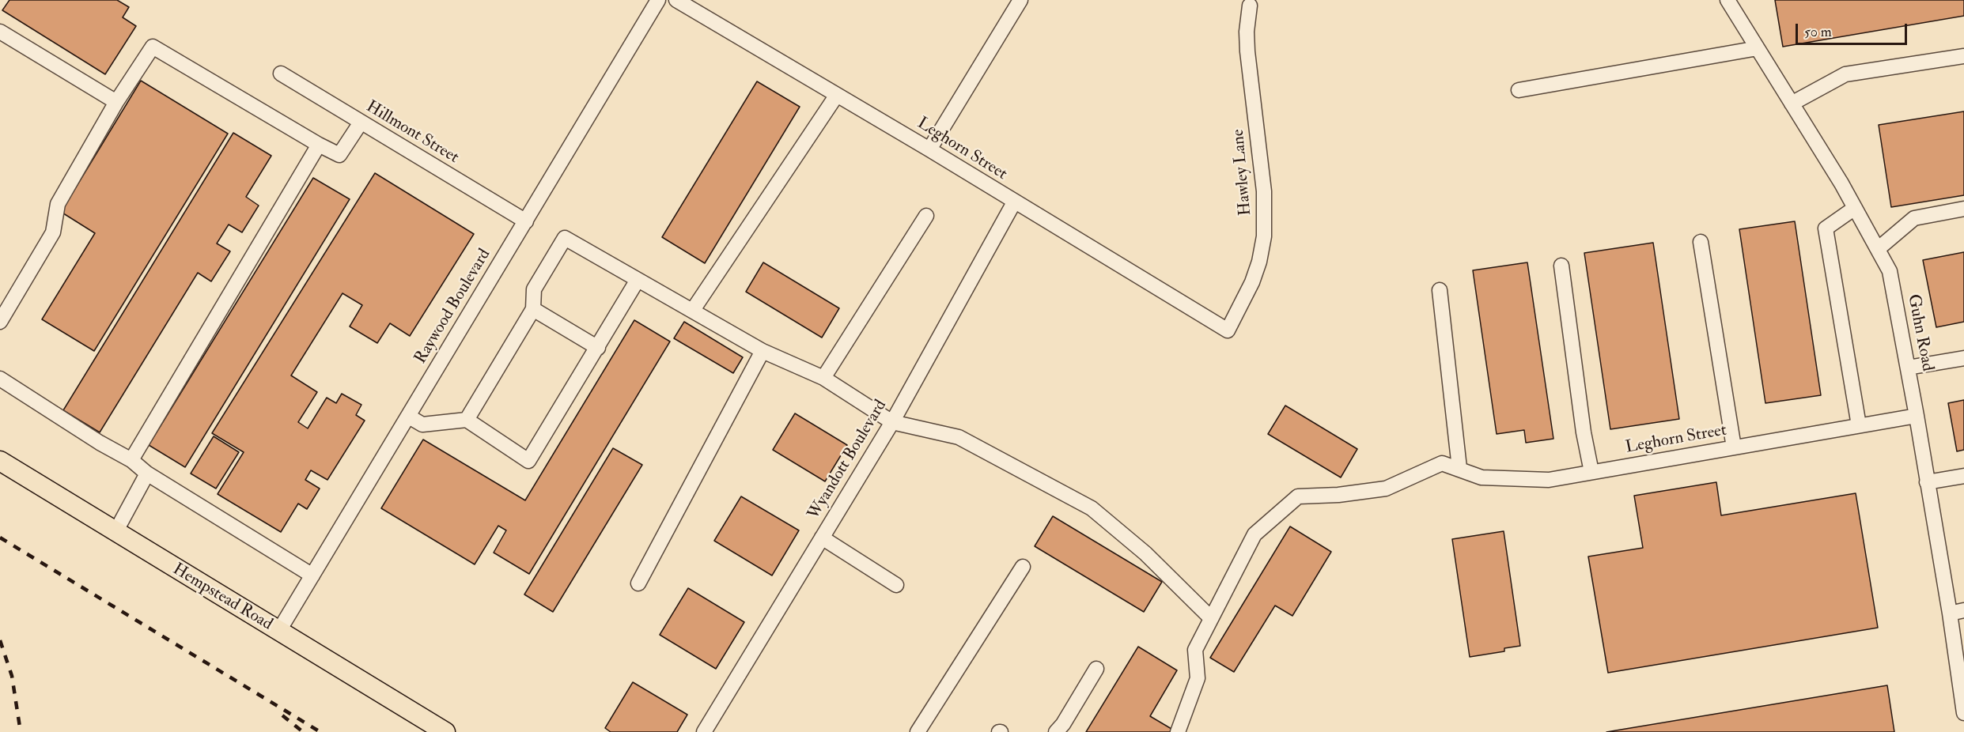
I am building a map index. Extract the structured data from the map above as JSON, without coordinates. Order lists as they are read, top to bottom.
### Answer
{
  "streets": {
    "main road": ["Hempstead Road"],
    "street": [
      "Hillmont Street",
      "Leghorn Street",
      "Hawley Lane",
      "Raywood Boulevard",
      "Guhn Road",
      "Wyandott Boulevard"
    ]
  },
  "crossings": [
    ["Hillmont Street", "Raywood Boulevard"],
    ["Leghorn Street", "Hawley Lane"],
    ["Leghorn Street", "Guhn Road"],
    ["Leghorn Street", "Wyandott Boulevard"],
    ["Raywood Boulevard", "Hempstead Road"]
  ],
  "scale_bar": "50 m"
}
